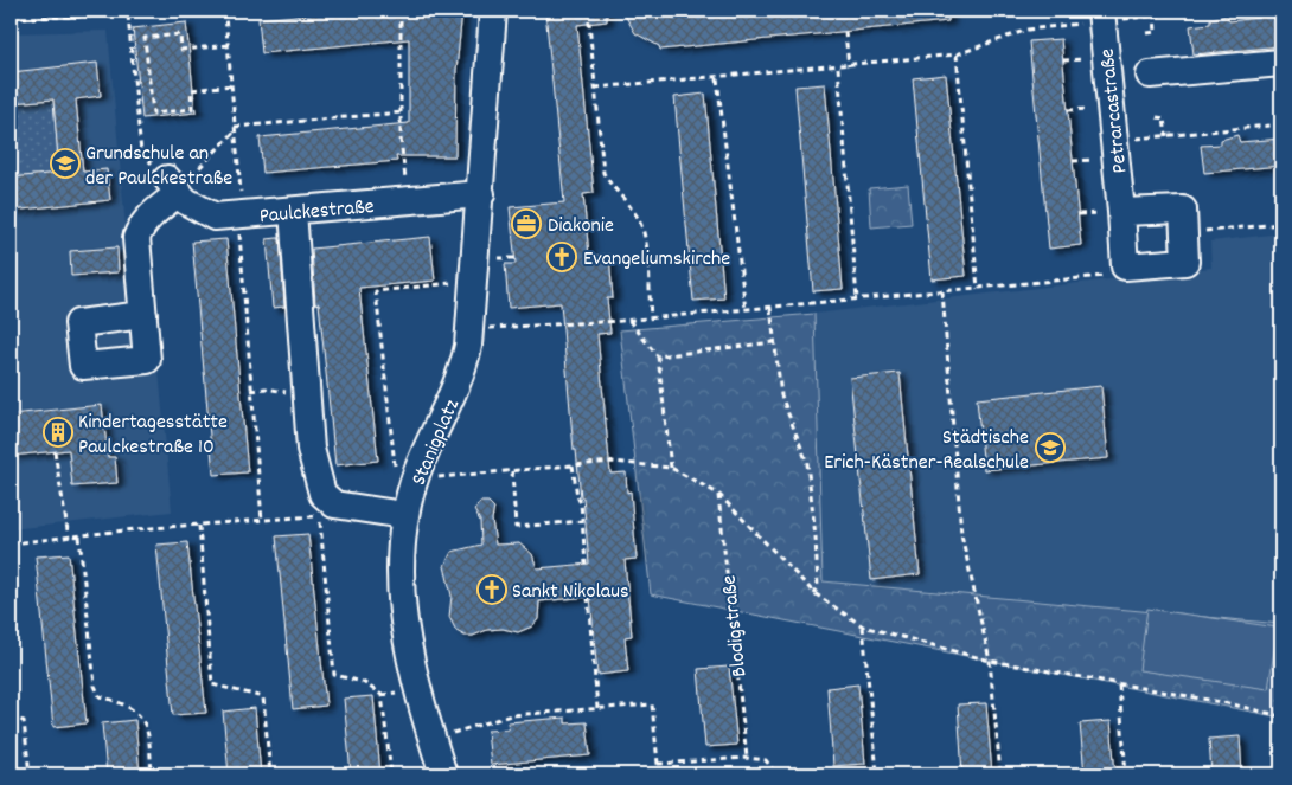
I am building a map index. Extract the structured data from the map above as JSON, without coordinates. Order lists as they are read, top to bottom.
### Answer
{
  "streets": {
    "street": ["Petrarcastraße", "Paulckestraße", "Stanigplatz"],
    "path": ["Blodigstraße"]
  },
  "crossings": [
    ["Paulckestraße", "Stanigplatz"]
  ],
  "places": {
    "school or university": ["Grundschule an der Paulckestraße", "Städtische Erich-Kästner-Realschule"],
    "office": ["Diakonie"],
    "church": ["Evangeliumskirche", "Sankt Nikolaus"],
    "building": ["Kindertagesstätte Paulckestraße 10"]
  }
}
